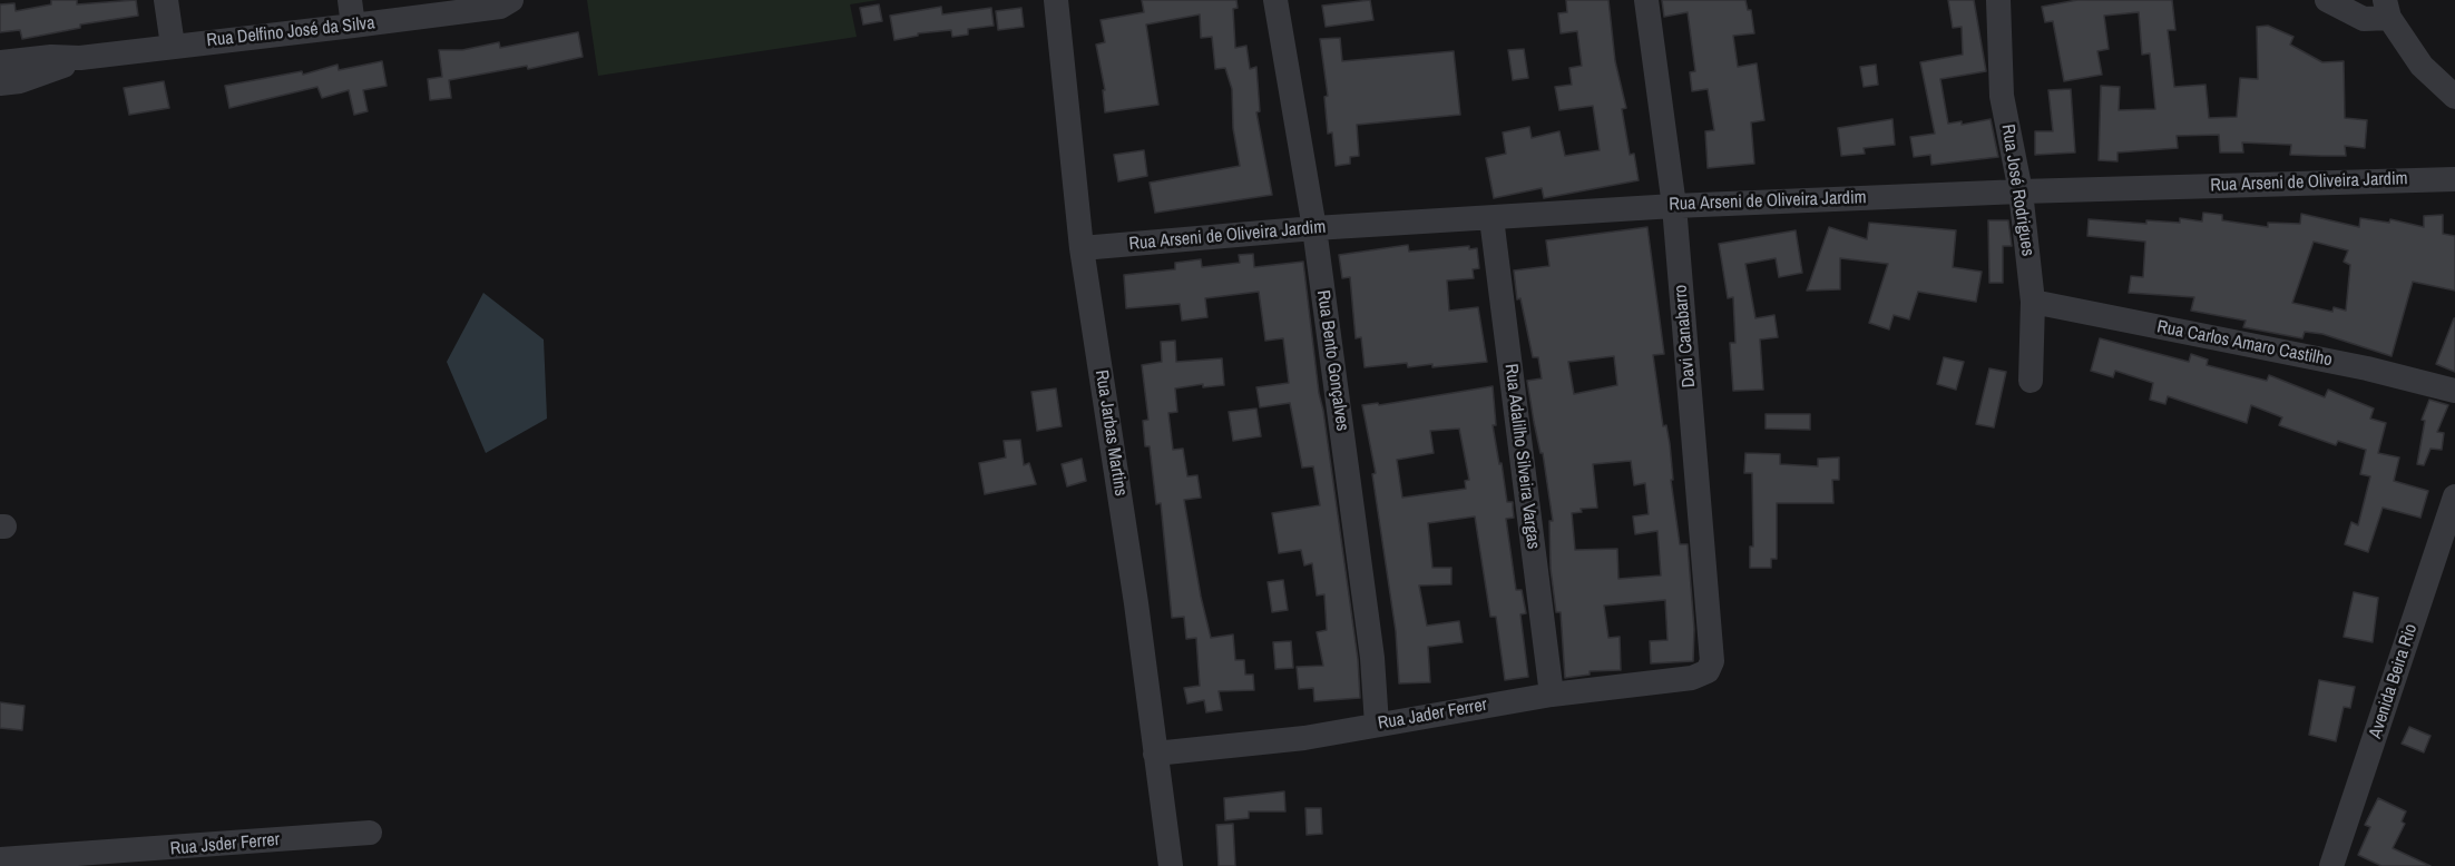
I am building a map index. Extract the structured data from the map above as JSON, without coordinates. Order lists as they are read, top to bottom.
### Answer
{
  "streets": {
    "street": [
      "Rua Delfino José da Silva",
      "Rua Arseni de Oliveira Jardim",
      "Rua José Rodrigues",
      "Davi Canabarro",
      "Rua Carlos Amaro Castilho",
      "Rua Bento Gonçalves",
      "Rua Jarbas Martins",
      "Rua Adalilho Silveira Vargas",
      "Avenida Beira Rio",
      "Rua Jader Ferrer",
      "Rua Jsder Ferrer"
    ]
  },
  "crossings": [
    ["Rua Arseni de Oliveira Jardim", "Rua José Rodrigues"],
    ["Rua Arseni de Oliveira Jardim", "Davi Canabarro"],
    ["Rua Arseni de Oliveira Jardim", "Rua Bento Gonçalves"],
    ["Rua Arseni de Oliveira Jardim", "Rua Jarbas Martins"],
    ["Rua Arseni de Oliveira Jardim", "Rua Adalilho Silveira Vargas"],
    ["Rua José Rodrigues", "Rua Carlos Amaro Castilho"],
    ["Davi Canabarro", "Rua Jader Ferrer"],
    ["Rua Bento Gonçalves", "Rua Jader Ferrer"],
    ["Rua Jarbas Martins", "Rua Jader Ferrer"],
    ["Rua Adalilho Silveira Vargas", "Rua Jader Ferrer"]
  ]
}
